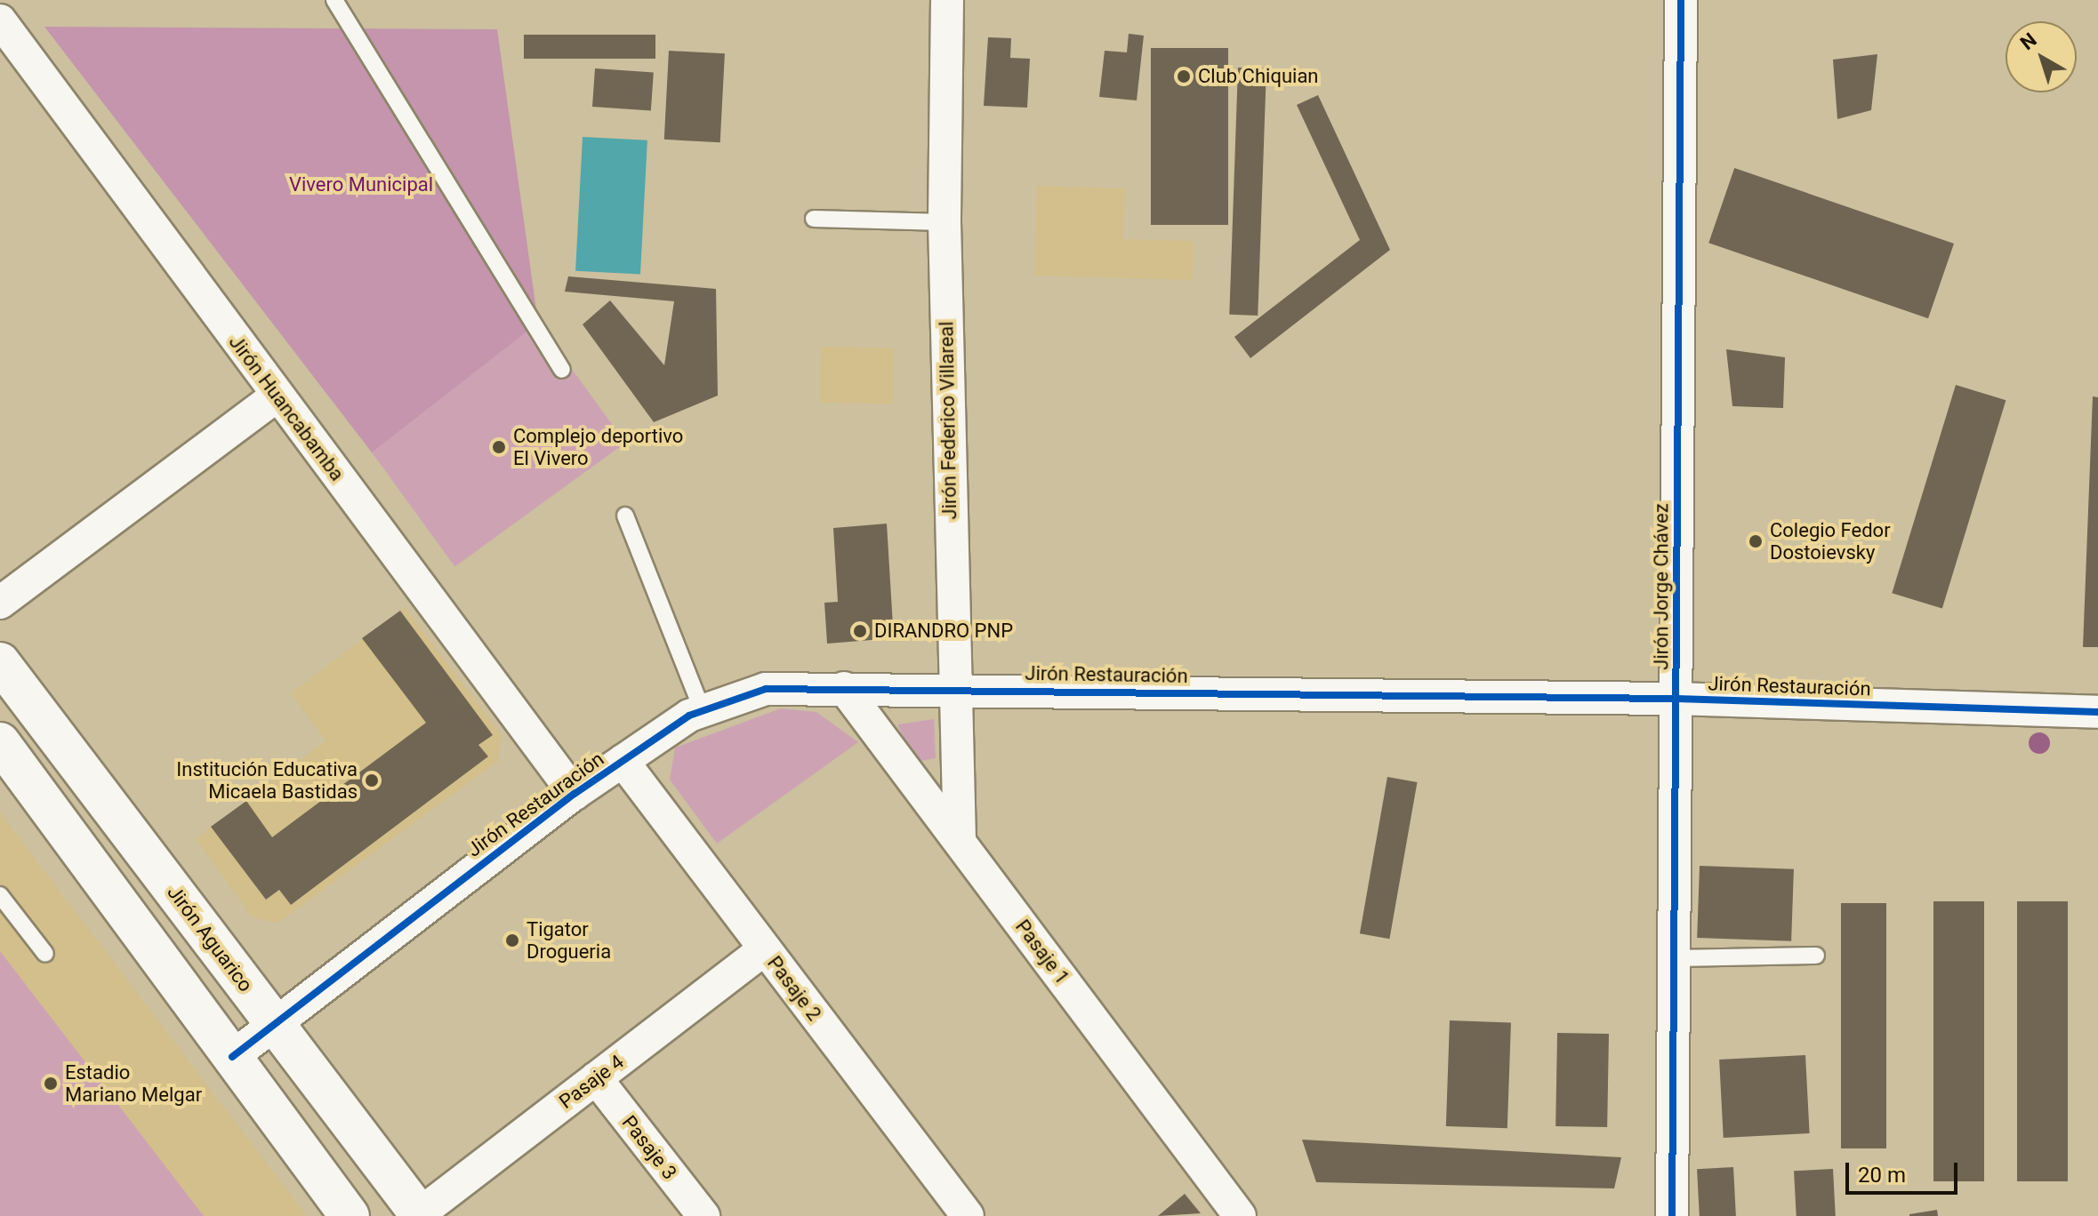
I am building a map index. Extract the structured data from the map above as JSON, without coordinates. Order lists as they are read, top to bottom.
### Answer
{
  "streets": {
    "main road": ["Jirón Aguarico"],
    "street": [
      "Jirón Huancabamba",
      "Jirón Federico Villareal",
      "Jirón Jorge Chávez",
      "Jirón Restauración",
      "Pasaje 1",
      "Pasaje 2",
      "Pasaje 4",
      "Pasaje 3"
    ]
  },
  "crossings": [
    ["Jirón Huancabamba", "Jirón Restauración"],
    ["Jirón Federico Villareal", "Jirón Restauración"],
    ["Jirón Federico Villareal", "Pasaje 1"],
    ["Jirón Jorge Chávez", "Jirón Restauración"],
    ["Jirón Restauración", "Jirón Aguarico"],
    ["Jirón Restauración", "Pasaje 1"],
    ["Jirón Restauración", "Pasaje 2"],
    ["Jirón Aguarico", "Pasaje 4"],
    ["Pasaje 2", "Pasaje 4"],
    ["Pasaje 4", "Pasaje 3"]
  ],
  "parks": ["Vivero Municipal"],
  "places": [
    "Club Chiquian",
    "Complejo deportivo El Vivero",
    "Colegio Fedor Dostoievsky",
    "DIRANDRO PNP",
    "Institución Educativa Micaela Bastidas",
    "Tigator Drogueria",
    "Estadio Mariano Melgar"
  ],
  "scale_bar": "20 m",
  "north": "top left"
}
